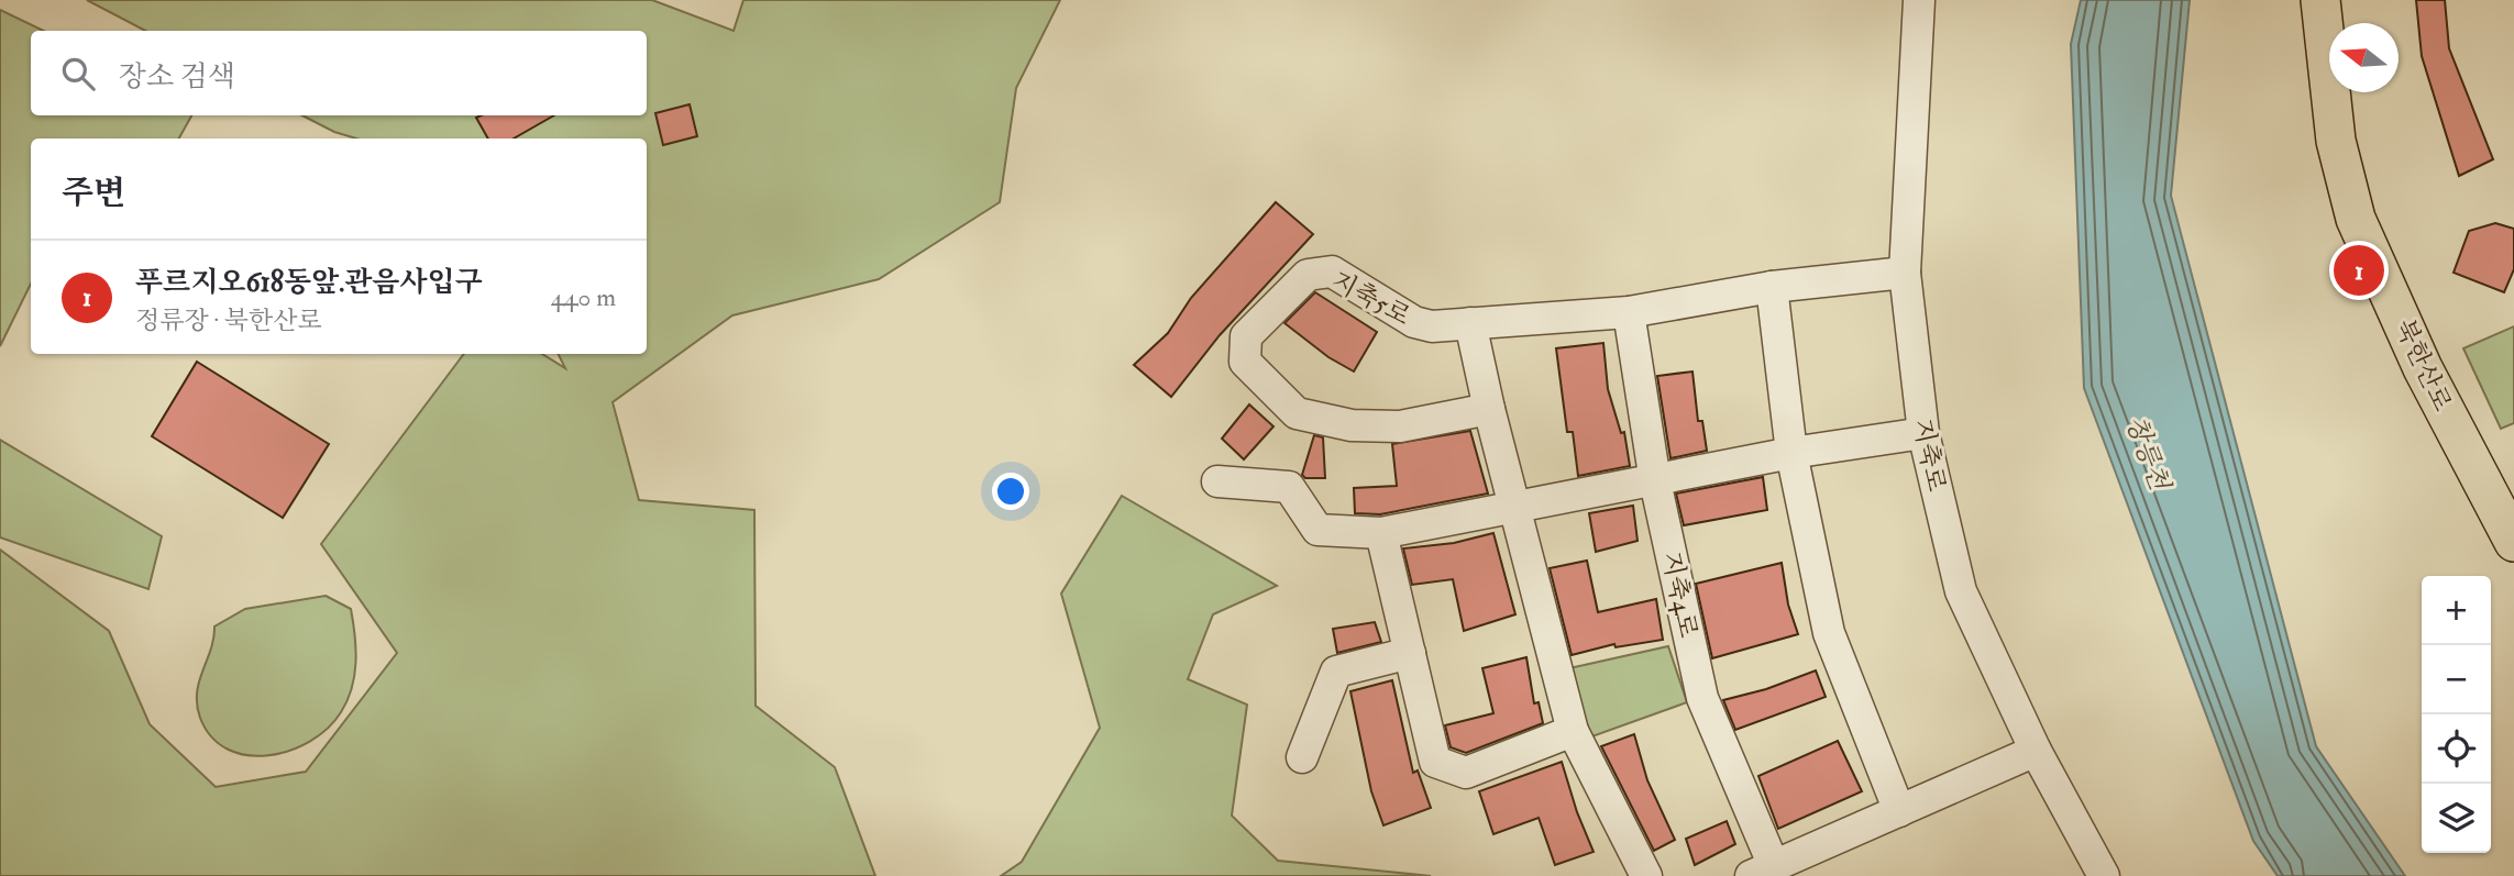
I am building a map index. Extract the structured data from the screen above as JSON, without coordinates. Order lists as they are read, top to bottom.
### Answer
{
  "streets": {
    "main road": ["북한산로"],
    "street": ["지축5로", "지축로", "지축4로"]
  },
  "crossings": [
    ["지축5로", "지축로"],
    ["지축5로", "지축4로"],
    ["지축로", "지축4로"]
  ],
  "water": ["창릉천"],
  "north": "left",
  "page": {
    "search": "장소 검색",
    "heading": "주변",
    "list": [
      {
        "mark": "1",
        "name": "푸르지오618동앞.관음사입구",
        "note": "정류장 · 북한산로",
        "value": "440 m"
      }
    ],
    "pins": "1",
    "map_buttons": ["+", "−"]
  }
}
